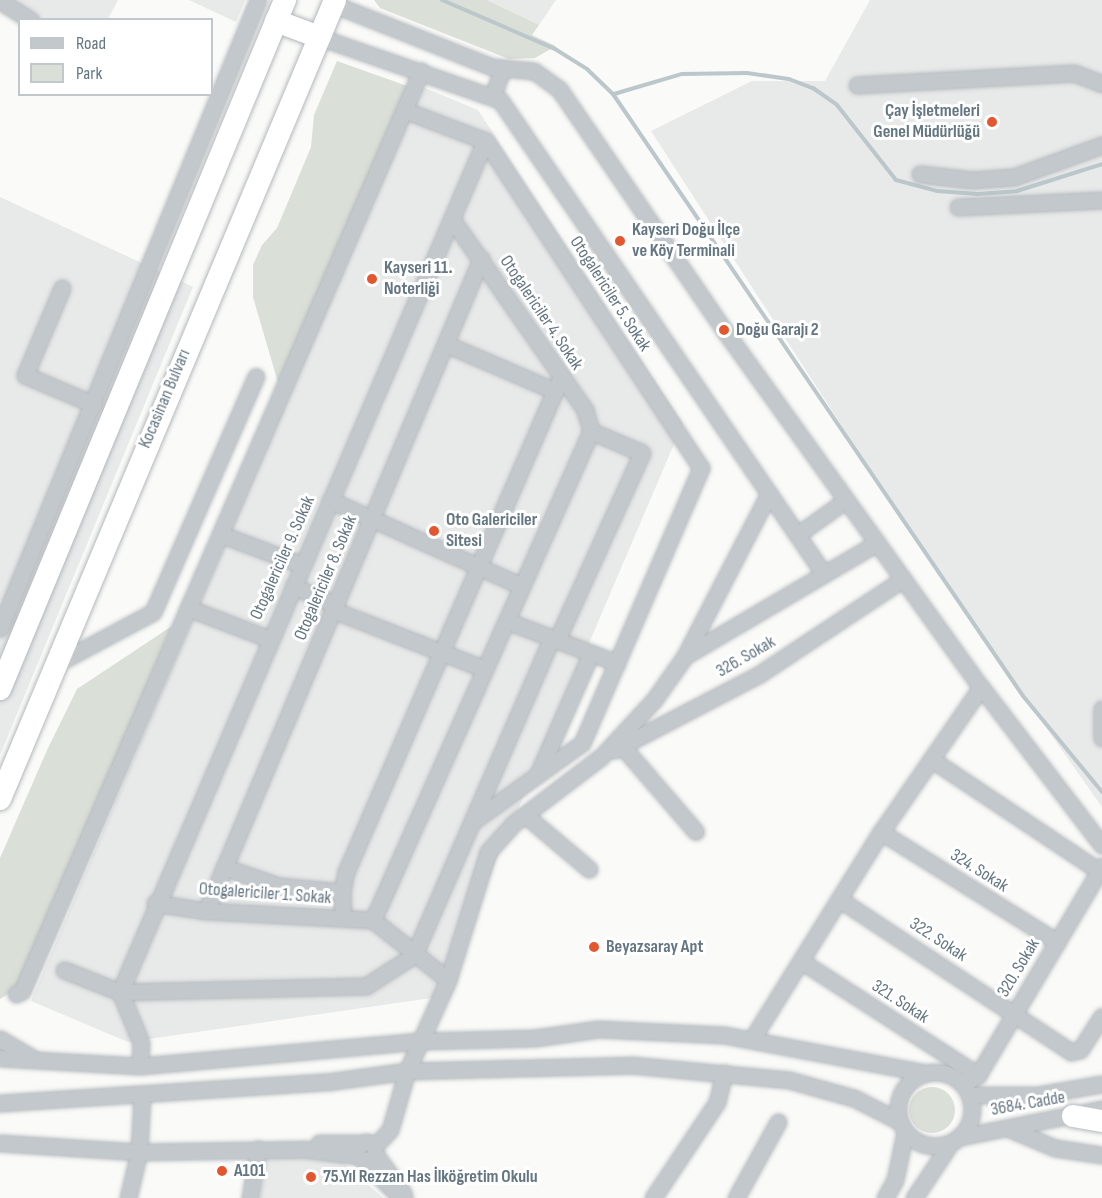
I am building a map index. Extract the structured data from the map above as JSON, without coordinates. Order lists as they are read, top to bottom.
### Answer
{
  "streets": {
    "highway": ["Kocasinan Bulvarı"],
    "street": [
      "Otogalericiler 5. Sokak",
      "Otogalericiler 4. Sokak",
      "Otogalericiler 9. Sokak",
      "Otogalericiler 8. Sokak",
      "326. Sokak",
      "324. Sokak",
      "Otogalericiler 1. Sokak",
      "322. Sokak",
      "320. Sokak",
      "321. Sokak",
      "3684. Cadde"
    ]
  },
  "crossings": [
    ["Otogalericiler 5. Sokak", "Otogalericiler 9. Sokak"],
    ["Otogalericiler 4. Sokak", "Otogalericiler 9. Sokak"],
    ["Otogalericiler 4. Sokak", "Otogalericiler 8. Sokak"],
    ["Otogalericiler 9. Sokak", "Otogalericiler 1. Sokak"],
    ["Otogalericiler 8. Sokak", "Otogalericiler 1. Sokak"],
    ["324. Sokak", "320. Sokak"],
    ["322. Sokak", "320. Sokak"],
    ["320. Sokak", "321. Sokak"],
    ["320. Sokak", "3684. Cadde"]
  ],
  "places": [
    "Çay İşletmeleri Genel Müdürlüğü",
    "Kayseri Doğu İlçe ve Köy Terminali",
    "Kayseri 11. Noterliği",
    "Doğu Garajı 2",
    "Oto Galericiler Sitesi",
    "Beyazsaray Apt",
    "A101",
    "75.Yıl Rezzan Has İlköğretim Okulu"
  ],
  "legend": ["Road", "Park"]
}
